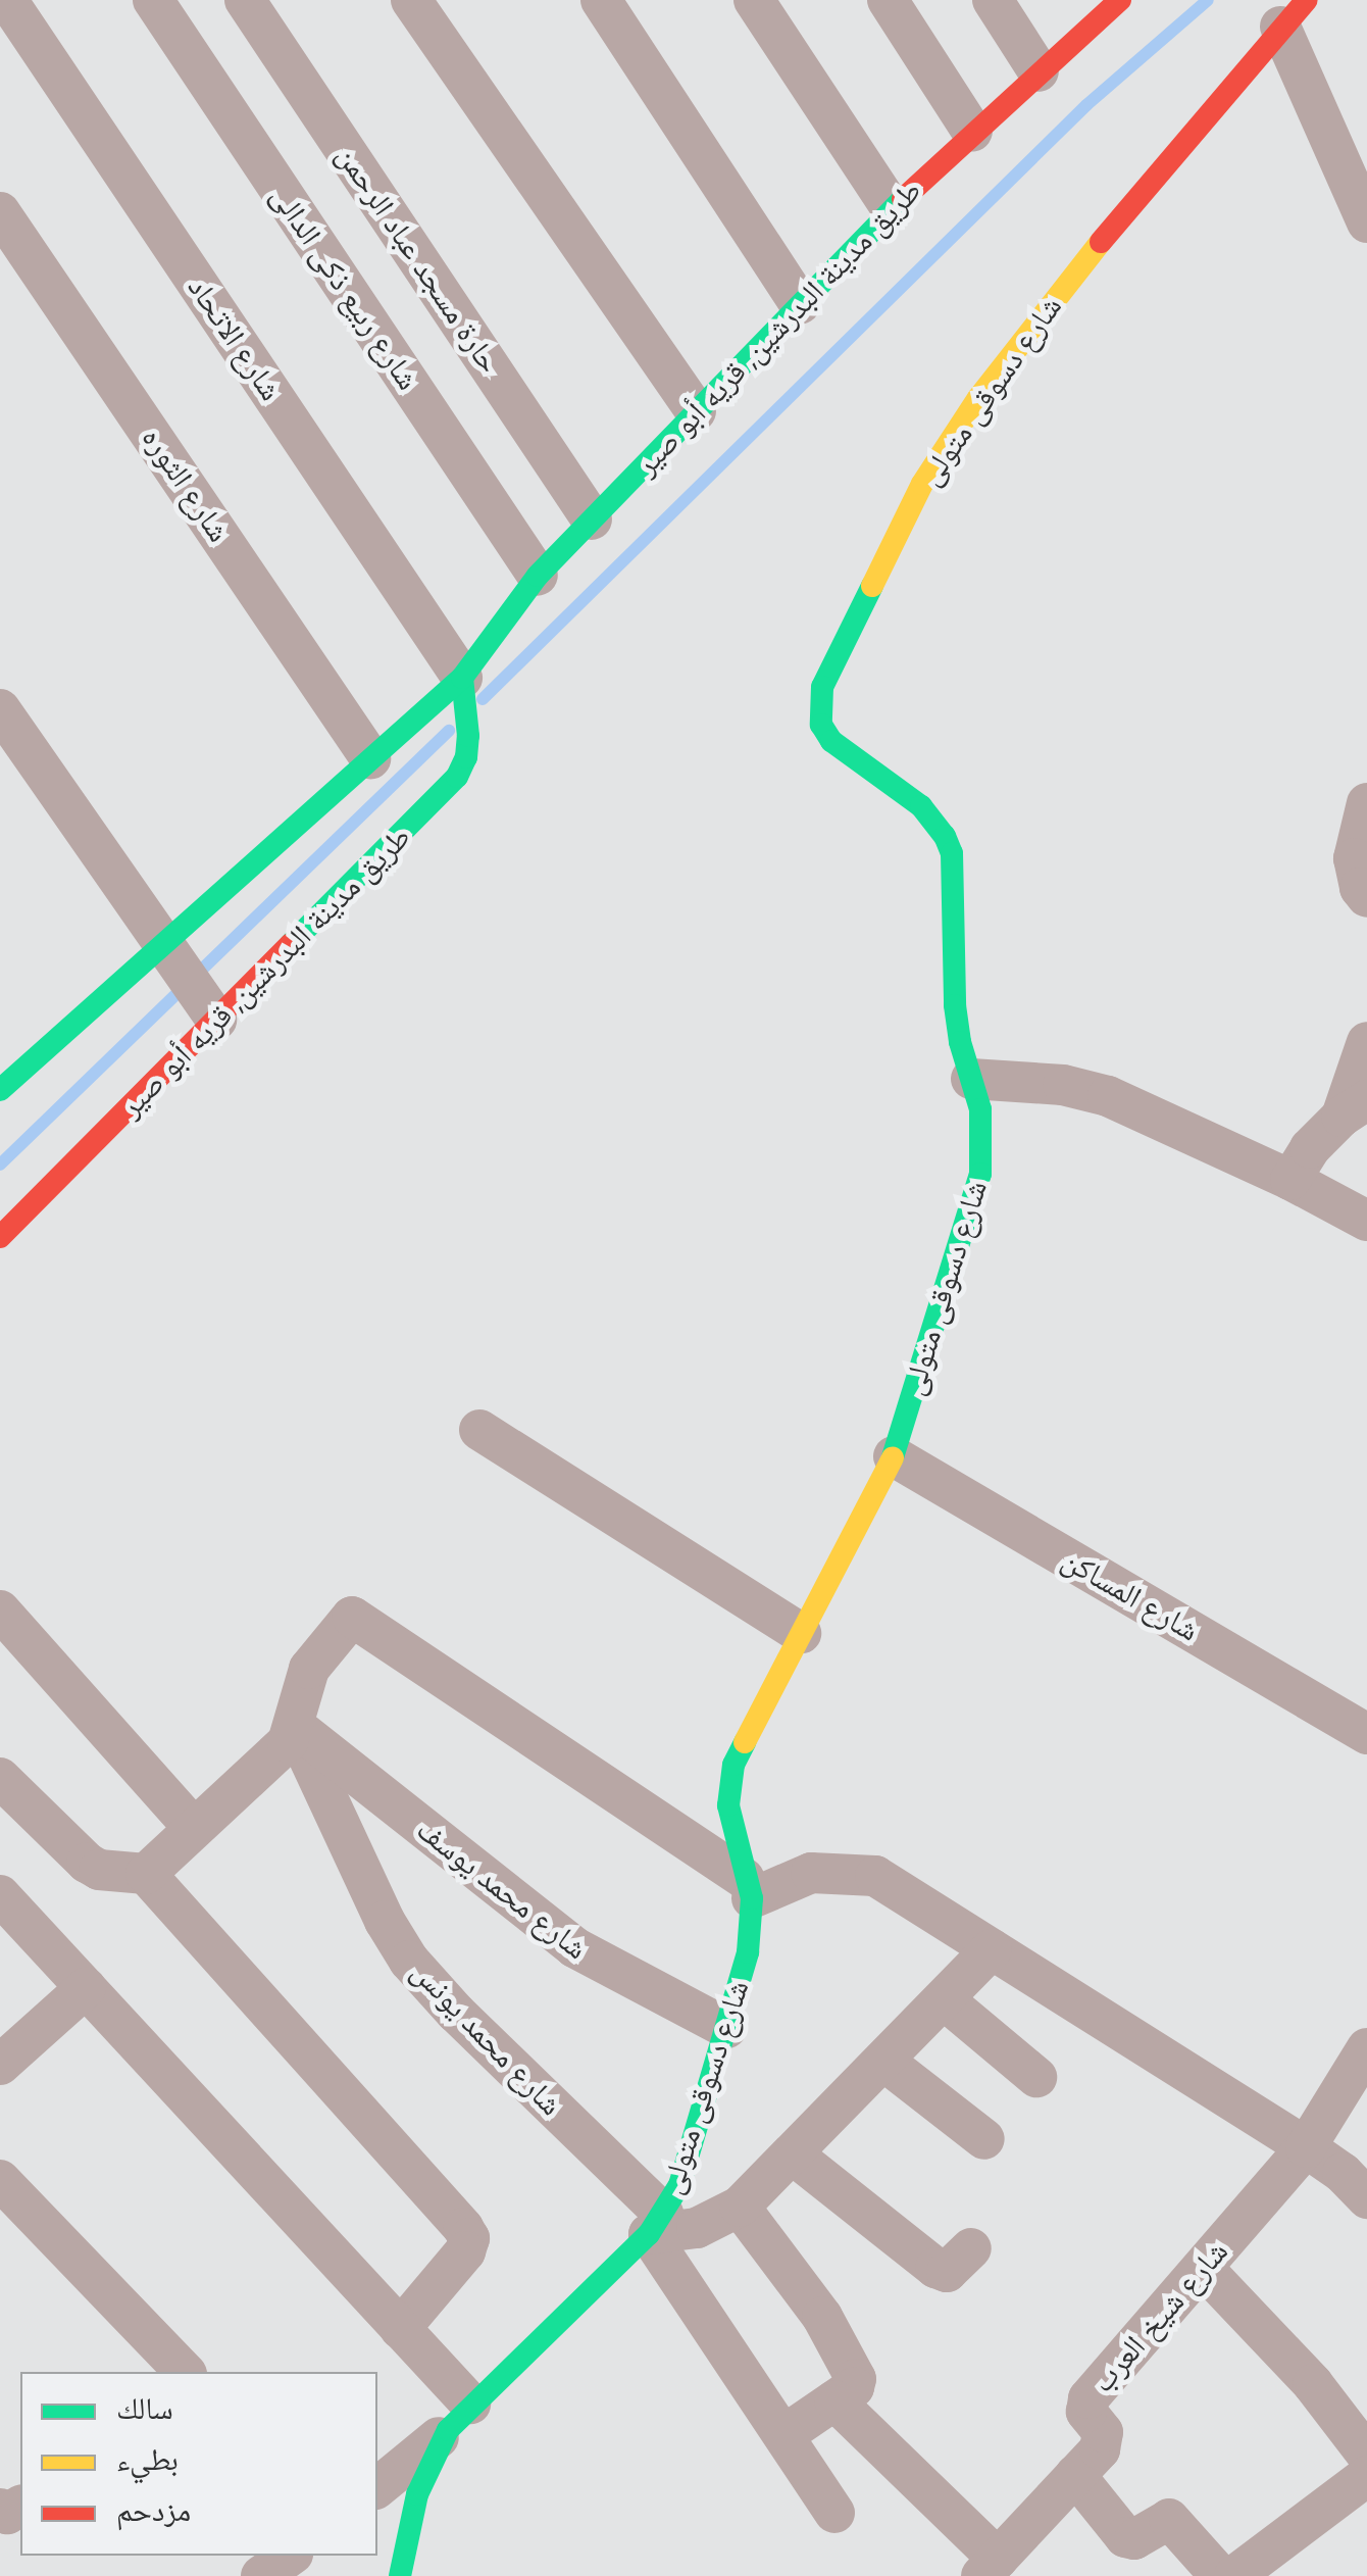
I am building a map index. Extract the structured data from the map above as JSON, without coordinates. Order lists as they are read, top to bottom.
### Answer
{
  "streets": {
    "street": [
      "حارة مسجد عباد الرحمن",
      "شارع ربيع ذكى الدالى",
      "طريق مدينة البدرشين, قريه أبو صير",
      "شارع الاتحاد",
      "شارع دسوقى متولى",
      "شارع الثوره",
      "شارع المساكن",
      "شارع محمد يوسف",
      "شارع محمد يونس",
      "شارع شيخ العرب"
    ]
  },
  "crossings": [
    ["حارة مسجد عباد الرحمن", "طريق مدينة البدرشين, قريه أبو صير"],
    ["شارع ربيع ذكى الدالى", "طريق مدينة البدرشين, قريه أبو صير"],
    ["طريق مدينة البدرشين, قريه أبو صير", "شارع الاتحاد"],
    ["طريق مدينة البدرشين, قريه أبو صير", "شارع الثوره"],
    ["شارع دسوقى متولى", "شارع المساكن"],
    ["شارع دسوقى متولى", "شارع محمد يوسف"],
    ["شارع دسوقى متولى", "شارع محمد يونس"],
    ["شارع محمد يوسف", "شارع محمد يونس"]
  ],
  "legend": ["سالك", "بطيء", "مزدحم"]
}
